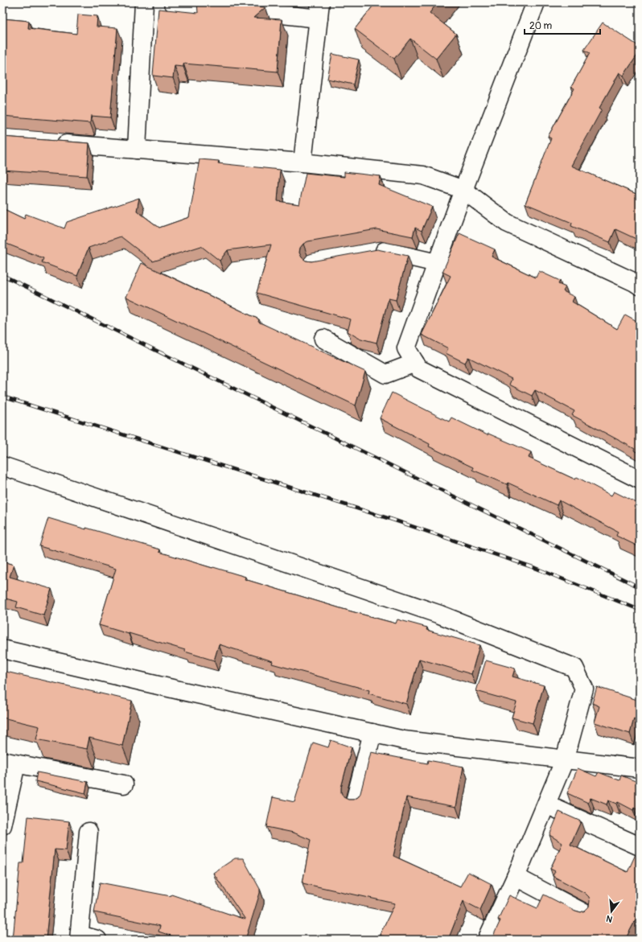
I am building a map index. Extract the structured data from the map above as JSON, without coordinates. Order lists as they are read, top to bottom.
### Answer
{
  "scale_bar": "20 m",
  "north": "bottom"
}
